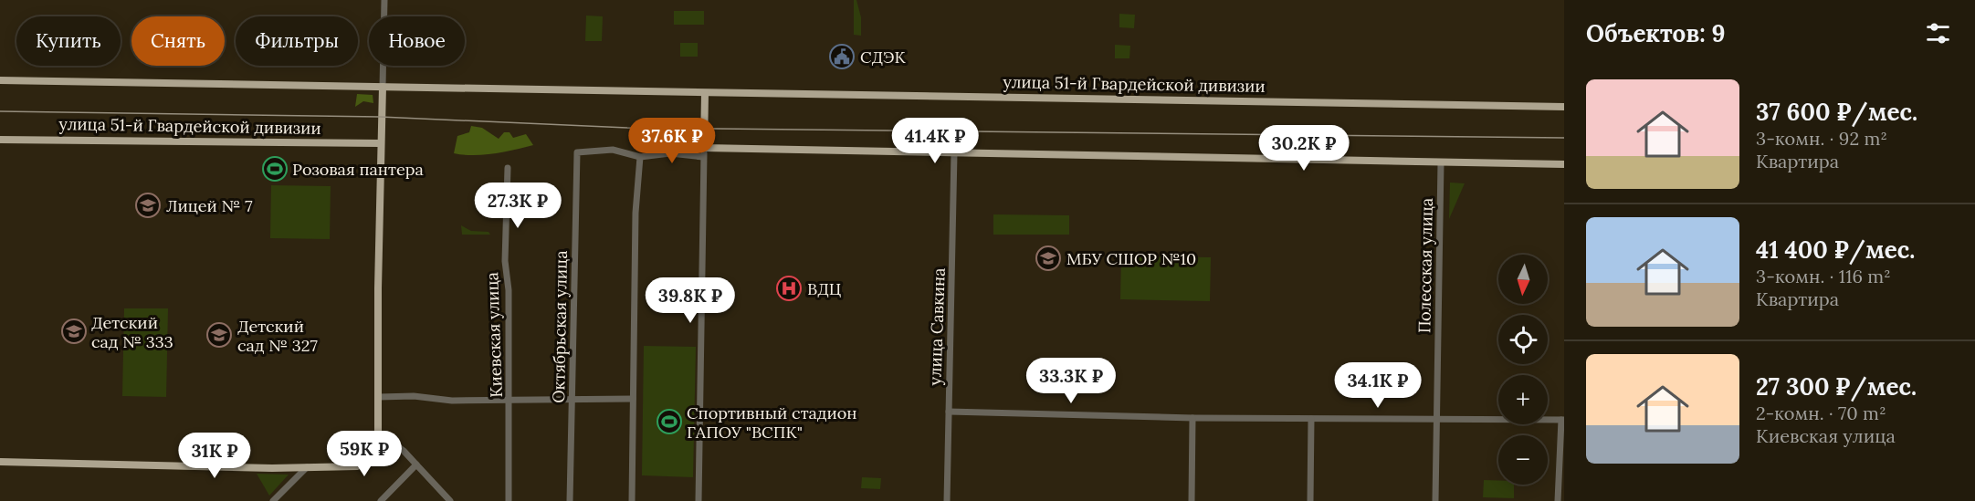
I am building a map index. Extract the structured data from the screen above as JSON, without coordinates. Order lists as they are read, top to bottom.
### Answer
{
  "streets": {
    "main road": ["улица 51-й Гвардейской дивизии"],
    "street": [
      "Полесская улица",
      "Октябрьская улица",
      "улица Савкина",
      "Киевская улица"
    ]
  },
  "places": {
    "public building": ["СДЭК"],
    "sports": ["Розовая пантера", "Спортивный стадион ГАПОУ \"ВСПК\""],
    "school or university": [
      "Лицей № 7",
      "МБУ СШОР №10",
      "Детский сад № 333",
      "Детский сад № 327"
    ],
    "hospital": ["ВДЦ"]
  },
  "north": "bottom",
  "page": {
    "heading": "Объектов: 9",
    "chip": [
      "Купить",
      "Снять",
      "Фильтры",
      "Новое"
    ],
    "list": [
      {
        "name": "37 600 ₽/мес.",
        "note": "3-комн. · 92 m² · Квартира"
      },
      {
        "name": "41 400 ₽/мес.",
        "note": "3-комн. · 116 m² · Квартира"
      },
      {
        "name": "27 300 ₽/мес.",
        "note": "2-комн. · 70 m² · Киевская улица"
      }
    ],
    "price": [
      "37.6K ₽",
      "41.4K ₽",
      "30.2K ₽",
      "27.3K ₽",
      "39.8K ₽",
      "33.3K ₽",
      "34.1K ₽",
      "59K ₽",
      "31K ₽"
    ],
    "map_buttons": ["+", "−"]
  }
}
